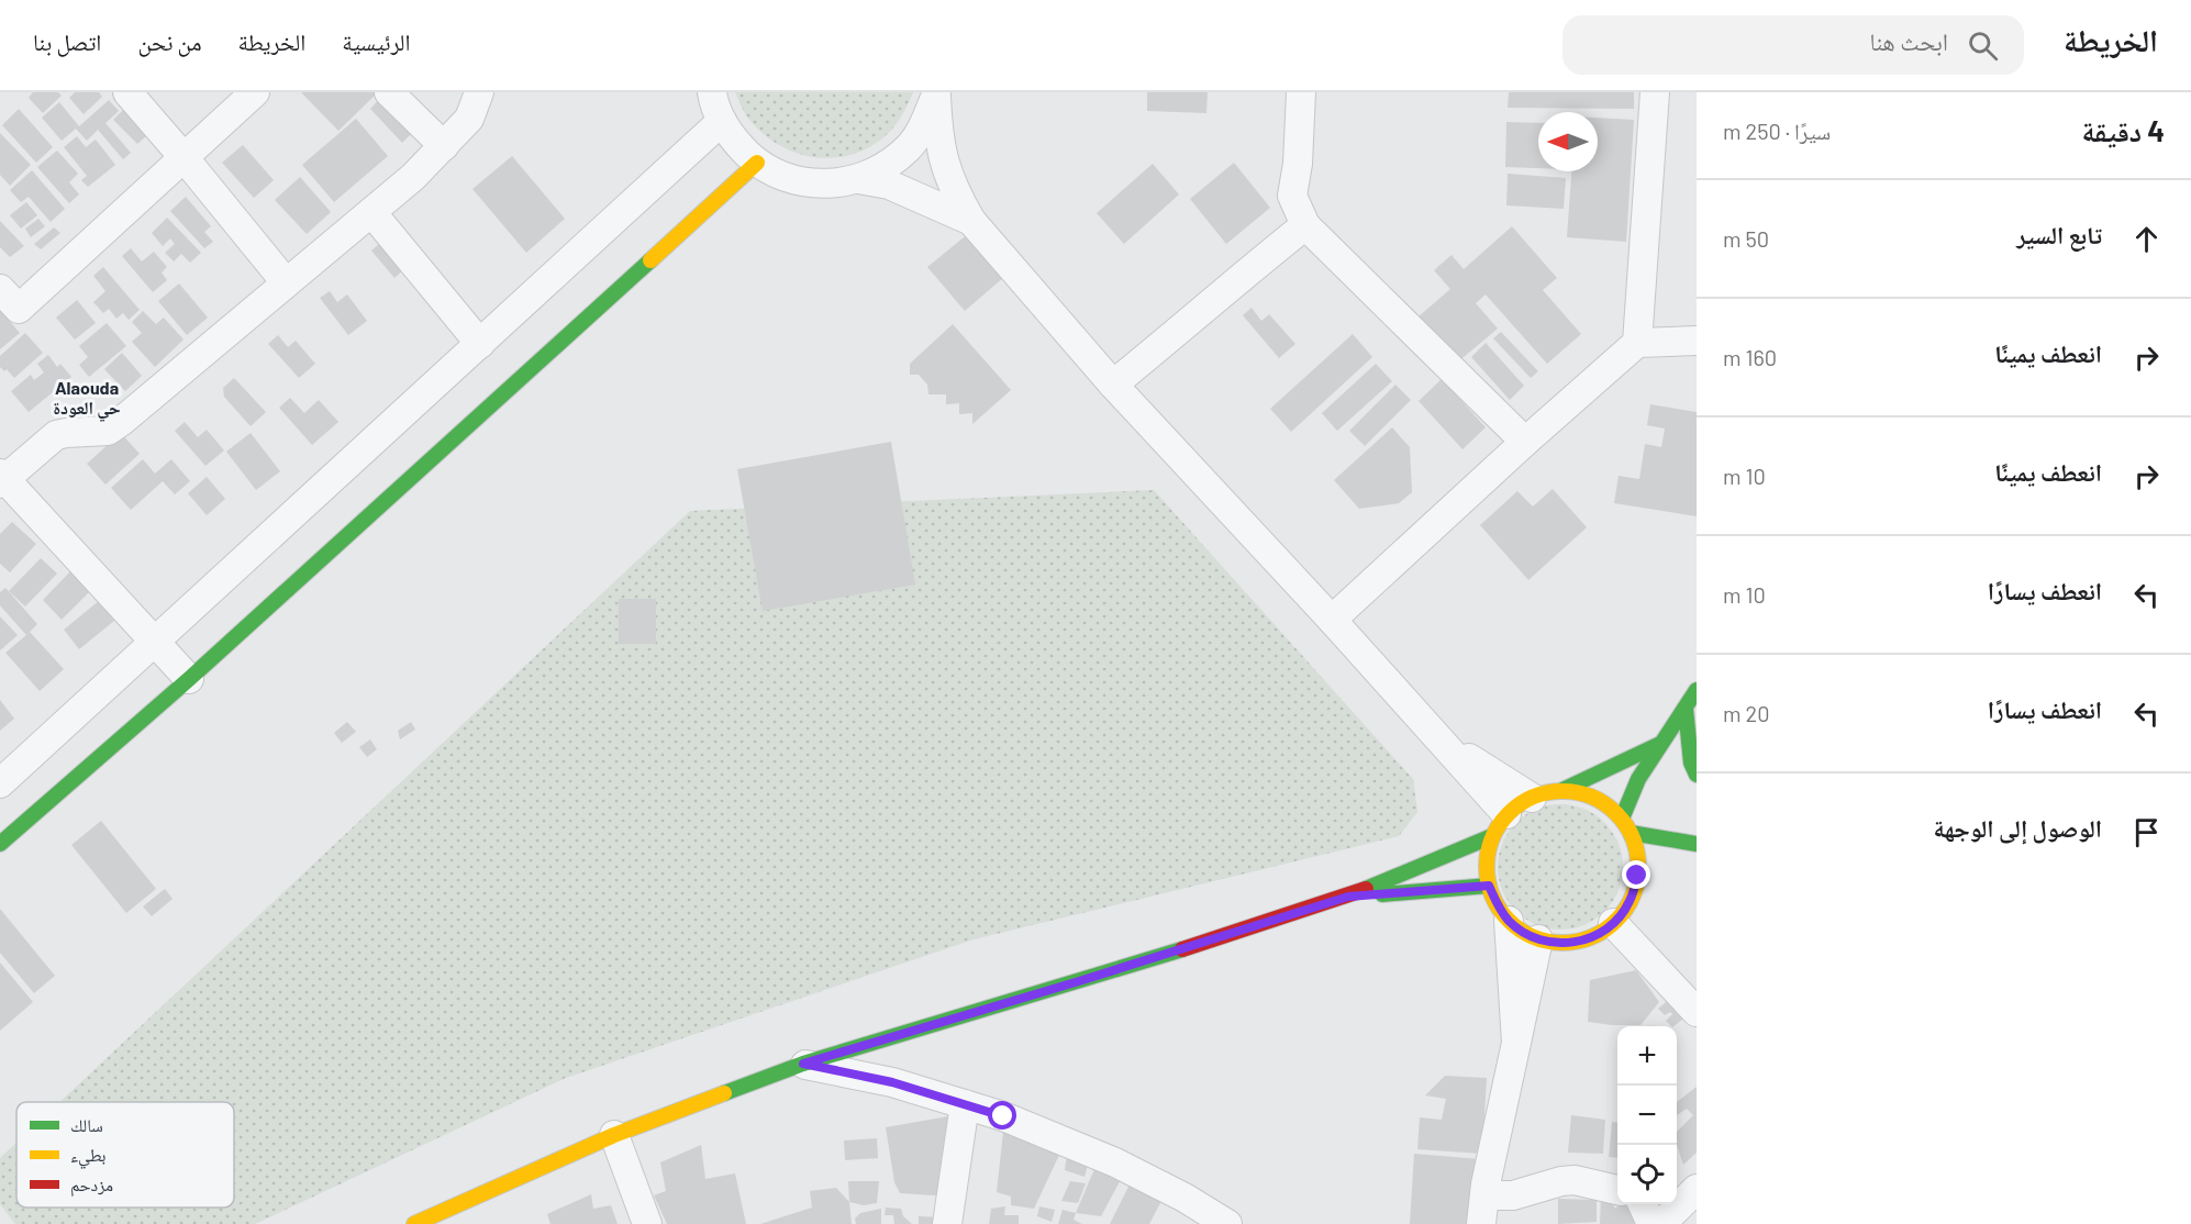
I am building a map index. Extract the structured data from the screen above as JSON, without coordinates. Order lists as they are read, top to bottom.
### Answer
{
  "districts": ["Alaouda حي العودة"],
  "legend": ["سالك", "بطيء", "مزدحم"],
  "north": "left",
  "page": {
    "header": "الخريطة",
    "search": "ابحث هنا",
    "nav": [
      "الرئيسية",
      "الخريطة",
      "من نحن",
      "اتصل بنا"
    ],
    "heading": ["4 دقيقة", "سيرًا · 250 m"],
    "list": [
      ["تابع السير", "50 m"],
      ["انعطف يمينًا", "160 m"],
      ["انعطف يمينًا", "10 m"],
      ["انعطف يسارًا", "10 m"],
      ["انعطف يسارًا", "20 m"],
      "الوصول إلى الوجهة"
    ],
    "map_buttons": ["+", "−"]
  }
}
